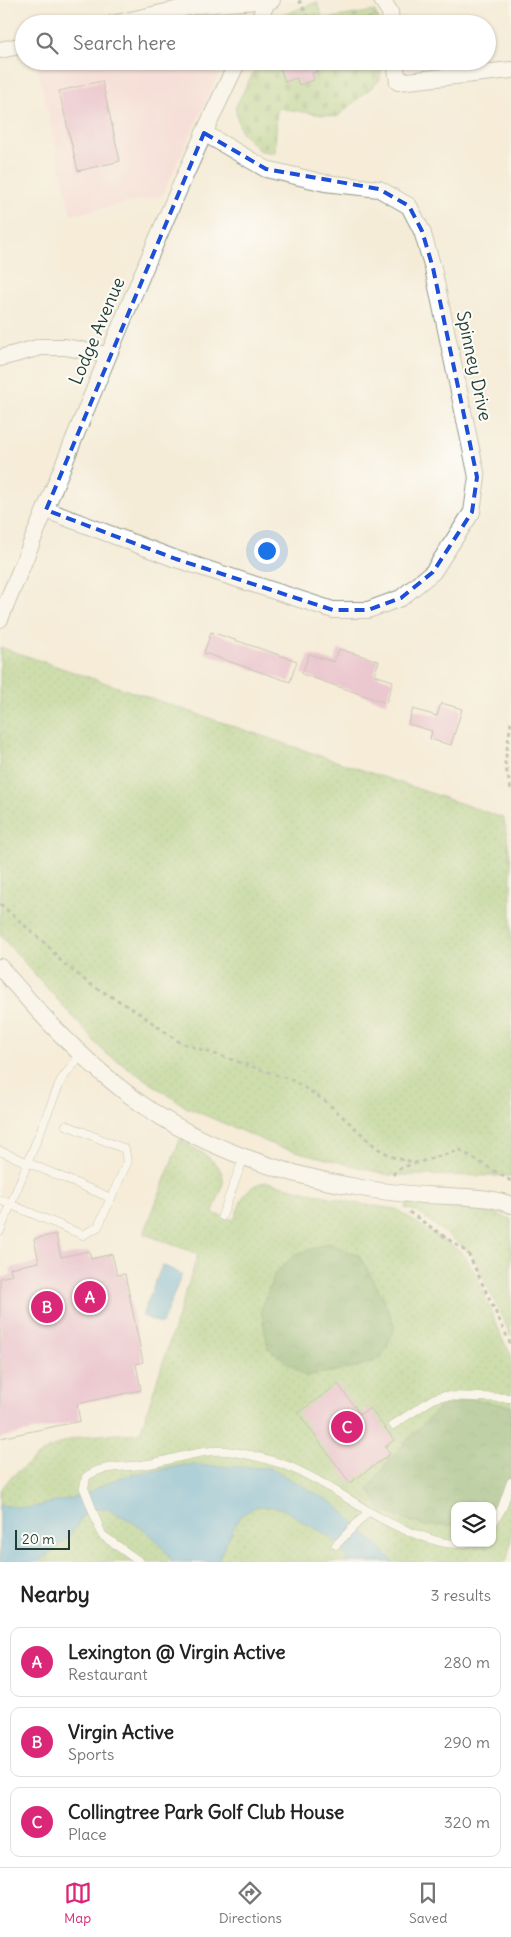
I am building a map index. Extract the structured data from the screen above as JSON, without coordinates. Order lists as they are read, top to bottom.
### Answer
{
  "streets": {
    "street": ["Lodge Avenue", "Spinney Drive"]
  },
  "crossings": [
    ["Lodge Avenue", "Spinney Drive"]
  ],
  "scale_bar": "20 m",
  "page": {
    "search": "Search here",
    "pins": ["A", "B", "C"],
    "scale": "20 m",
    "heading": ["Nearby", "3 results"],
    "list": [
      {
        "mark": "A",
        "name": "Lexington @ Virgin Active",
        "note": "Restaurant",
        "value": "280 m"
      },
      {
        "mark": "B",
        "name": "Virgin Active",
        "note": "Sports",
        "value": "290 m"
      },
      {
        "mark": "C",
        "name": "Collingtree Park Golf Club House",
        "note": "Place",
        "value": "320 m"
      }
    ],
    "nav": ["Map", "Directions", "Saved"]
  }
}
